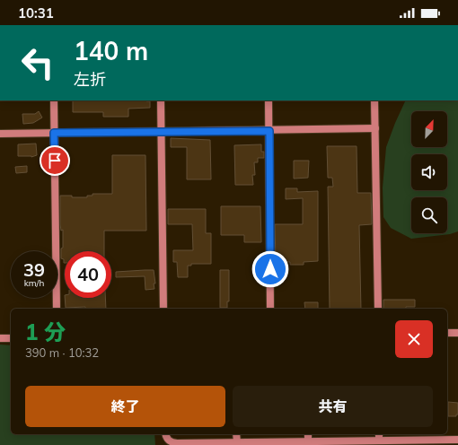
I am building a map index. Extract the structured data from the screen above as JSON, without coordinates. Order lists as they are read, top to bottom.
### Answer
{
  "north": "top right",
  "page": {
    "status": "10:31",
    "turn": ["140 m", "左折"],
    "speed": "39 km/h",
    "limit": "40",
    "heading": ["1 分", "390 m · 10:32"],
    "buttons": ["終了", "共有"]
  }
}
